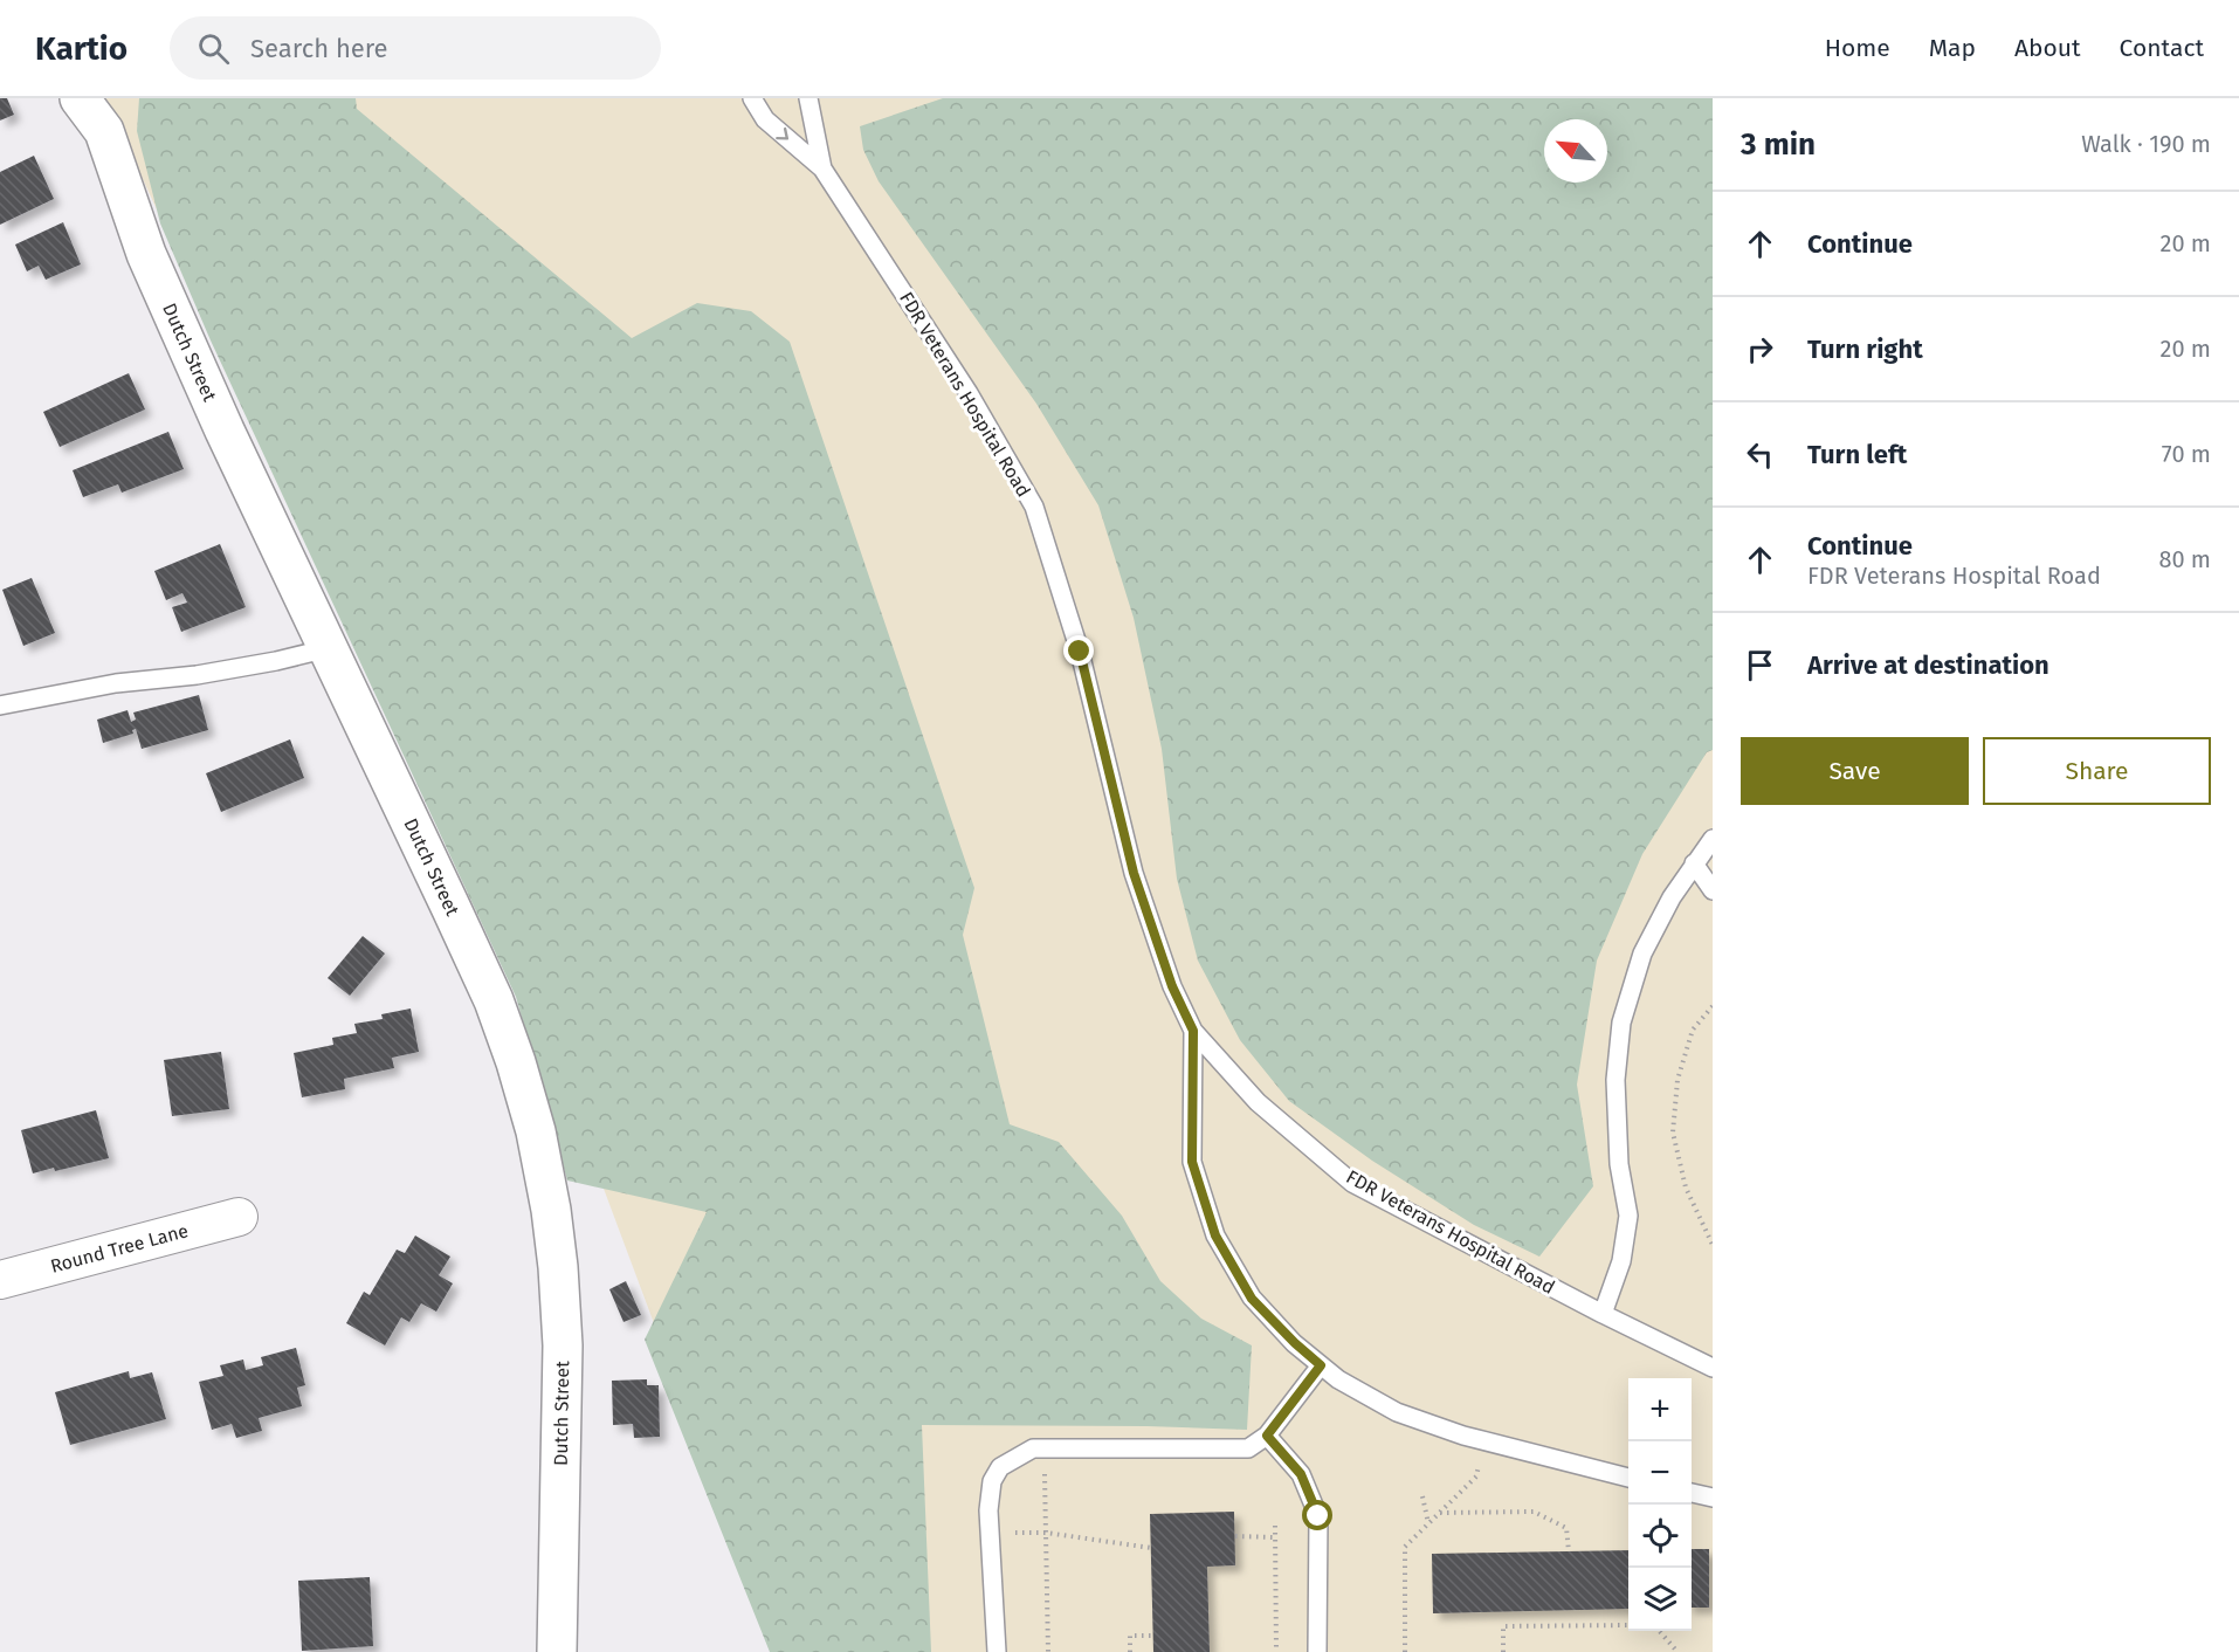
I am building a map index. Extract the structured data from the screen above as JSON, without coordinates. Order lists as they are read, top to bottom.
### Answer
{
  "streets": {
    "street": ["Dutch Street", "Round Tree Lane"],
    "lane": ["FDR Veterans Hospital Road"]
  },
  "north": "top left",
  "page": {
    "header": "Kartio",
    "search": "Search here",
    "nav": [
      "Home",
      "Map",
      "About",
      "Contact"
    ],
    "heading": ["3 min", "Walk · 190 m"],
    "list": [
      ["Continue", "20 m"],
      ["Turn right", "20 m"],
      ["Turn left", "70 m"],
      ["Continue", "FDR Veterans Hospital Road", "80 m"],
      "Arrive at destination"
    ],
    "buttons": ["Save", "Share"],
    "map_buttons": ["+", "−"]
  }
}
